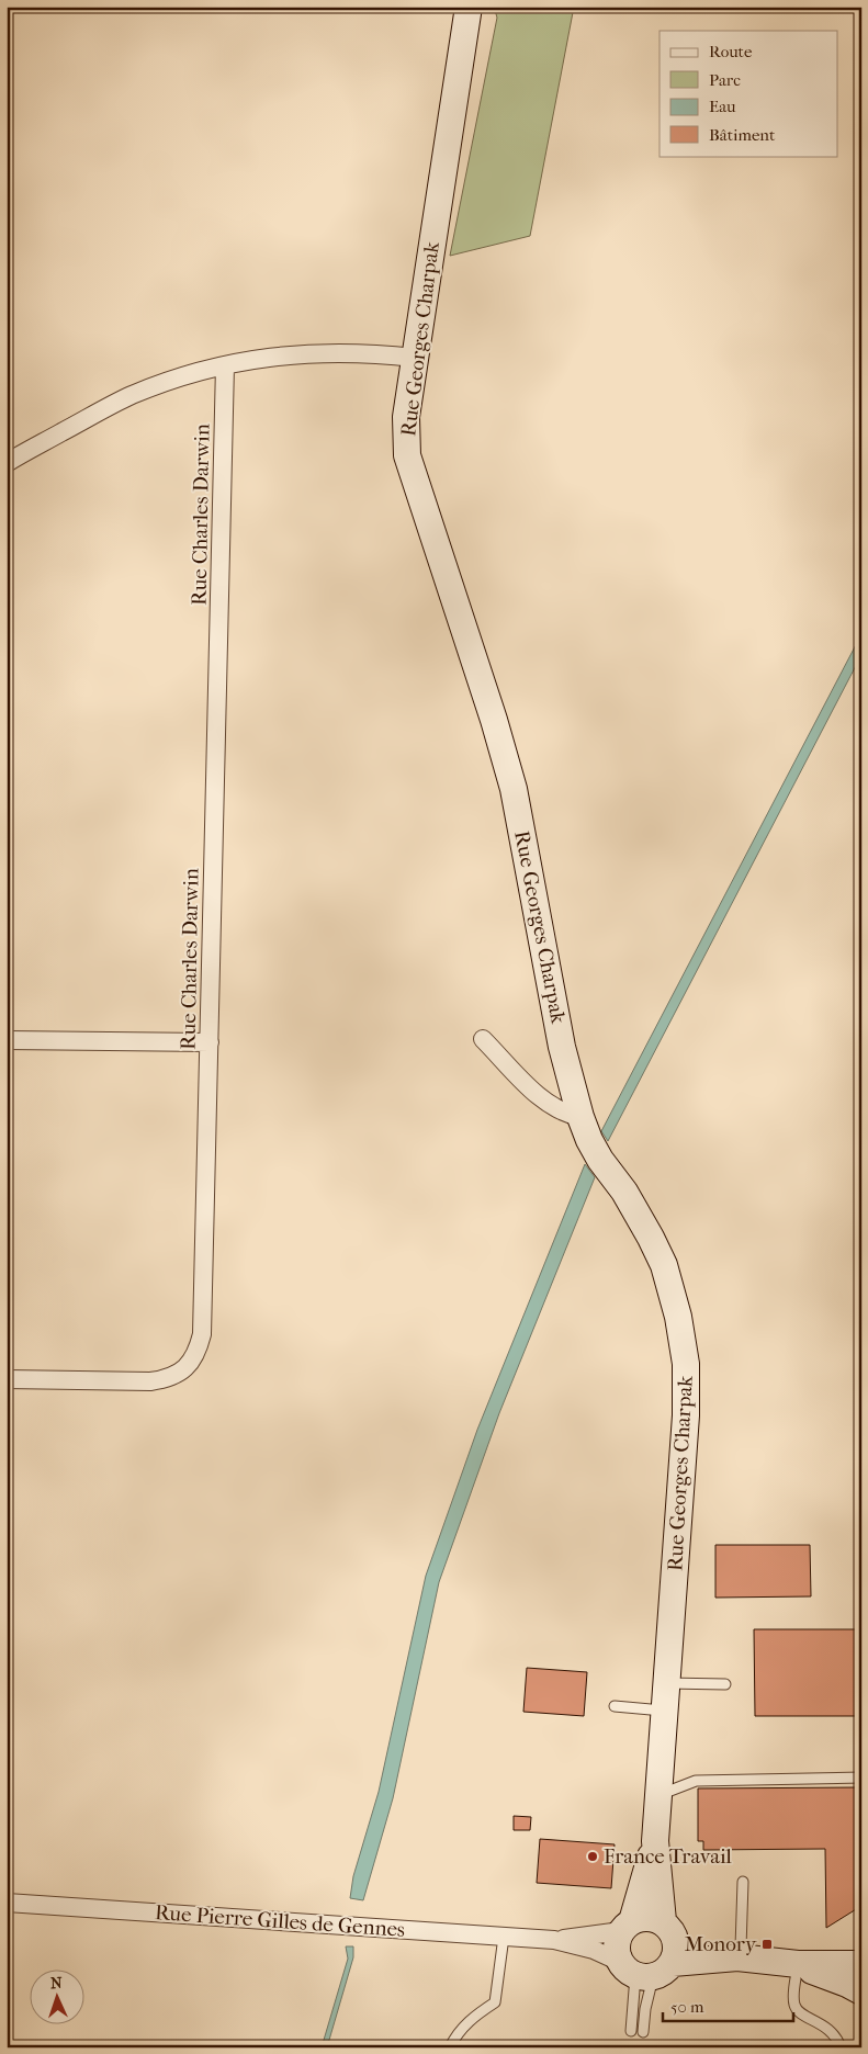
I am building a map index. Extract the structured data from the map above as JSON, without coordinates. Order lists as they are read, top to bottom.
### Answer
{
  "streets": {
    "street": ["Rue Georges Charpak", "Rue Charles Darwin", "Rue Pierre Gilles de Gennes"]
  },
  "crossings": [
    ["Rue Georges Charpak", "Rue Pierre Gilles de Gennes"]
  ],
  "places": {
    "other": ["France Travail"],
    "transit": ["Monory"]
  },
  "legend": [
    "Route",
    "Parc",
    "Eau",
    "Bâtiment"
  ],
  "scale_bar": "50 m",
  "north": "top"
}
